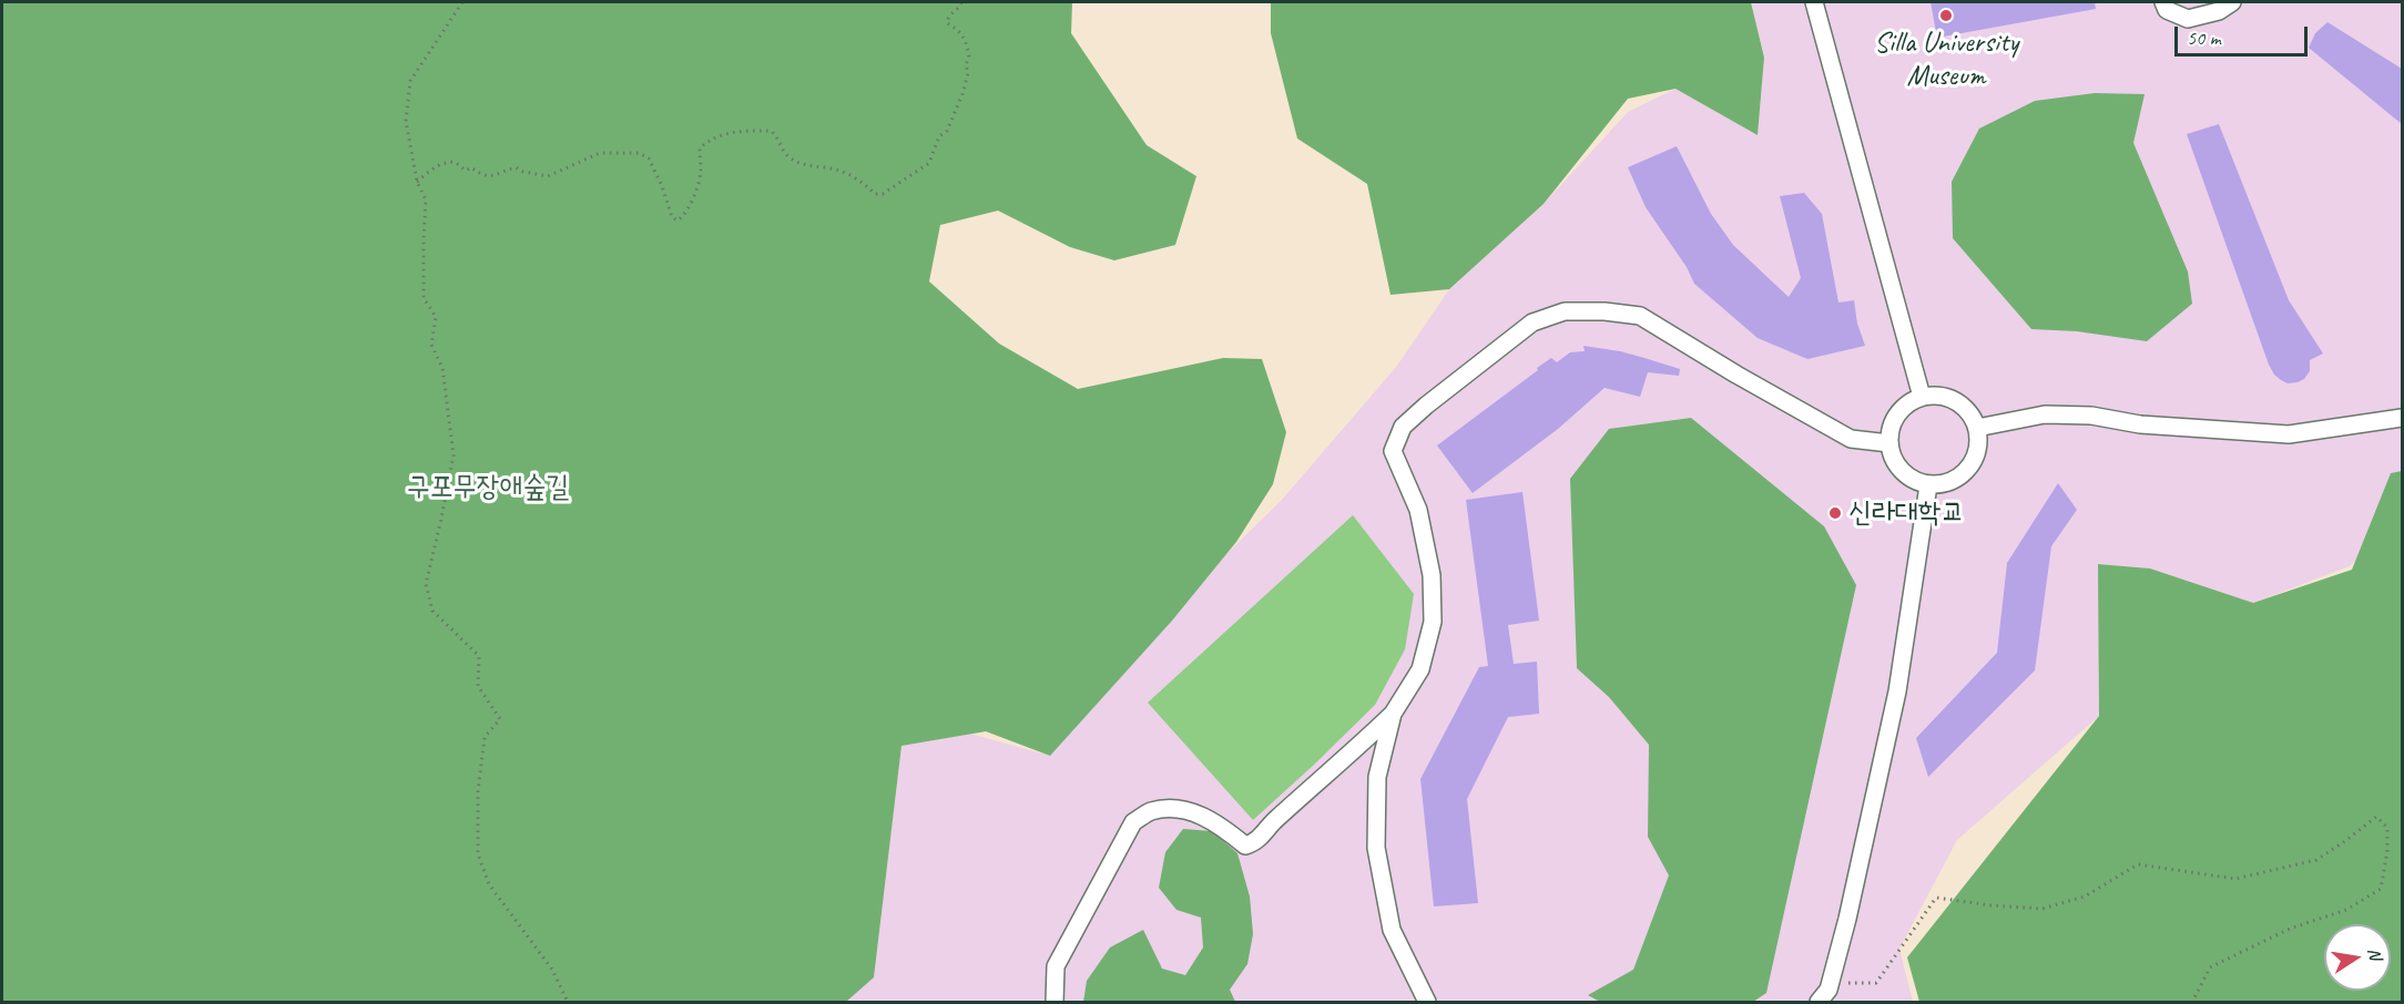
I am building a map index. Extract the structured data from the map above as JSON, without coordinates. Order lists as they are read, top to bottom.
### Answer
{
  "parks": ["구포무장애숲길"],
  "places": ["Silla University Museum", "신라대학교"],
  "scale_bar": "50 m",
  "north": "right"
}
